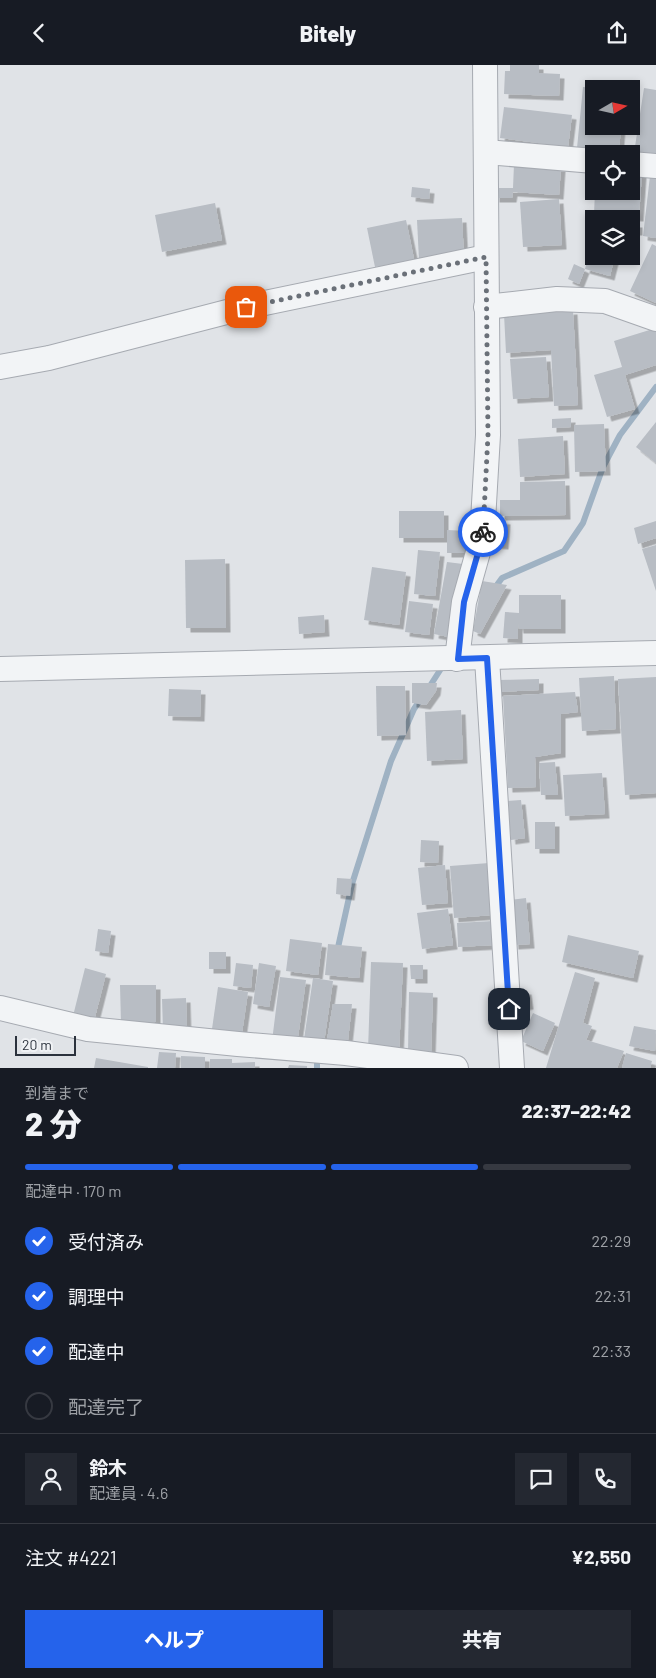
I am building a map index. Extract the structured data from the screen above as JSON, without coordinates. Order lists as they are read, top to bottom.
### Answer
{
  "scale_bar": "20 m",
  "north": "right",
  "page": {
    "header": "Bitely",
    "scale": "20 m",
    "heading": ["2 分", "到着まで", "22:37–22:42"],
    "panel": [
      "鈴木",
      "配達員 · 4.6",
      "注文 #4221",
      "¥2,550"
    ],
    "bar": "配達中 · 170 m",
    "list": [
      ["受付済み", "22:29"],
      ["調理中", "22:31"],
      ["配達中", "22:33"],
      "配達完了"
    ],
    "buttons": ["ヘルプ", "共有"]
  }
}
